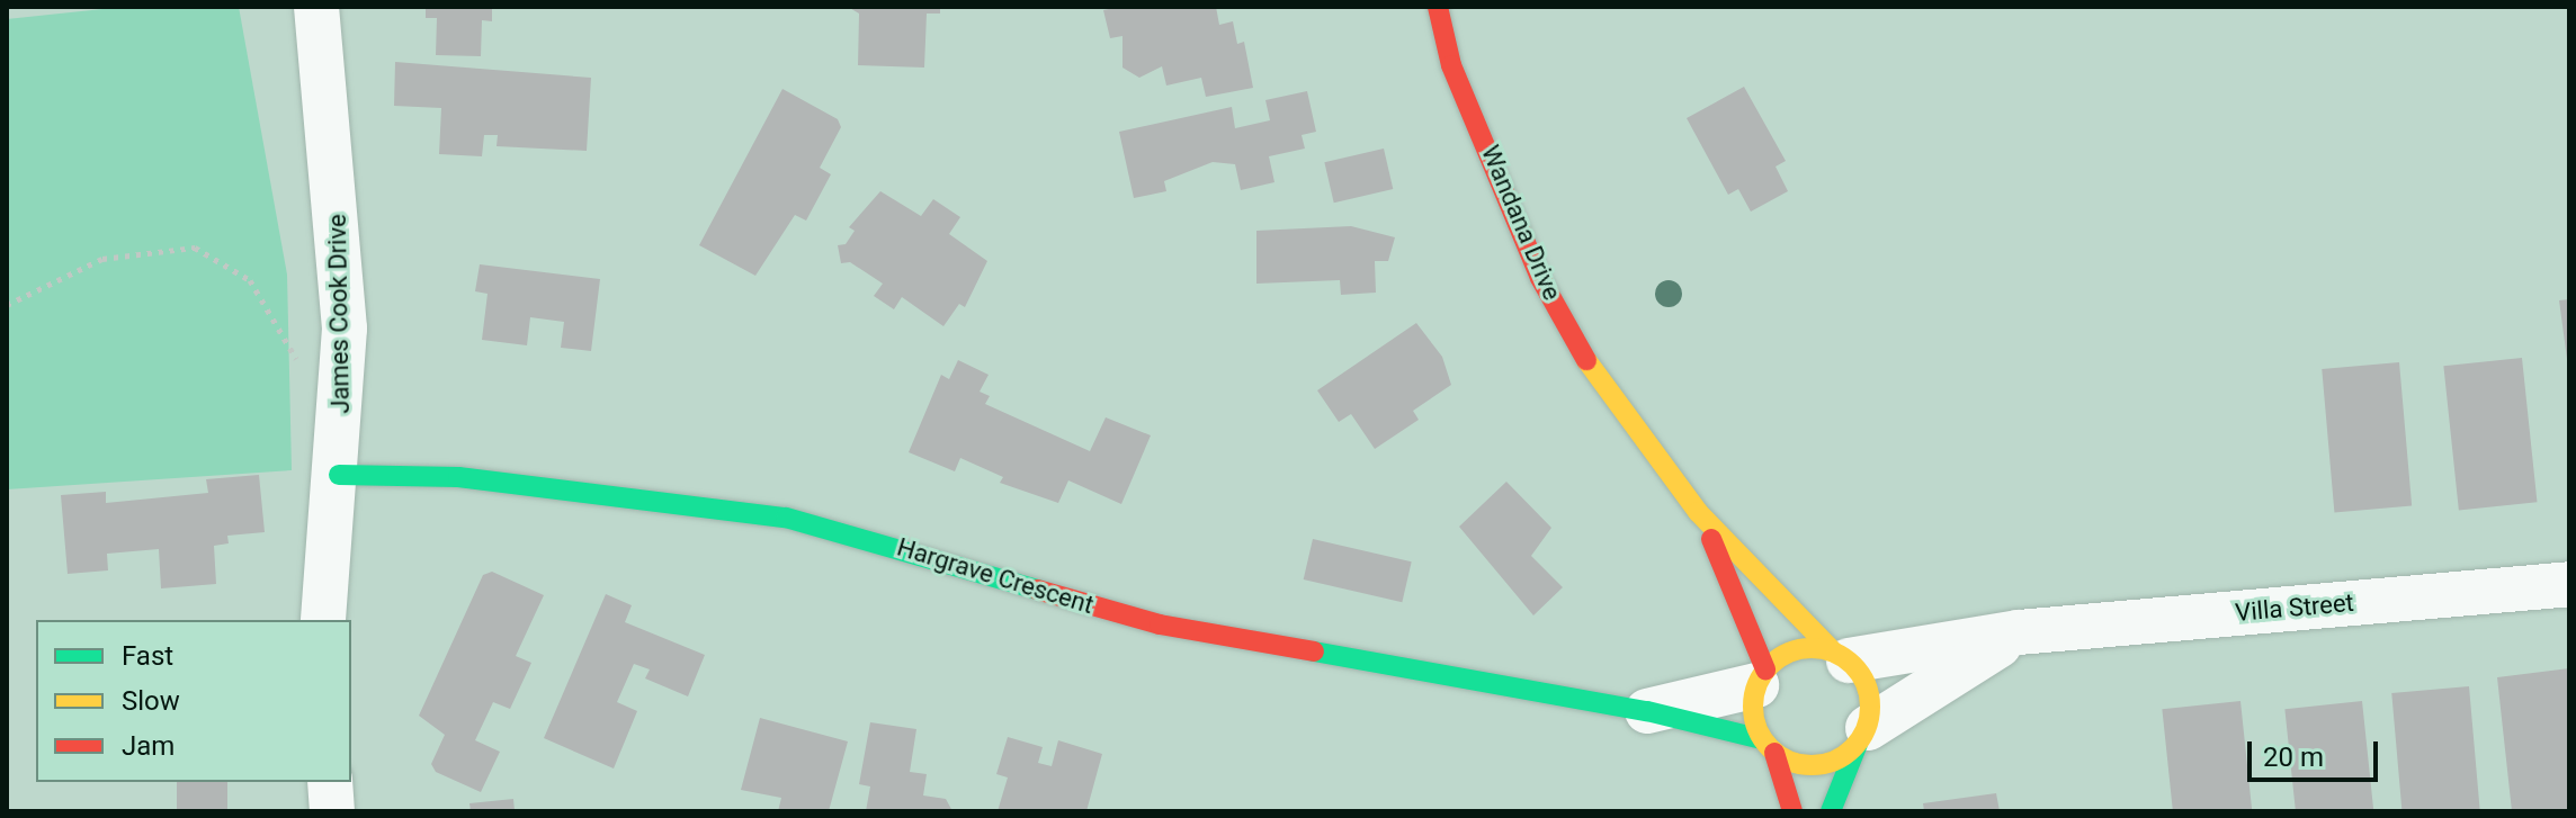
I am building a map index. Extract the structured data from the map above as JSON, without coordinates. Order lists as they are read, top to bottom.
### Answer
{
  "streets": {
    "street": [
      "Wandana Drive",
      "James Cook Drive",
      "Hargrave Crescent",
      "Villa Street"
    ]
  },
  "crossings": [
    ["Wandana Drive", "Hargrave Crescent"],
    ["Wandana Drive", "Villa Street"],
    ["James Cook Drive", "Hargrave Crescent"],
    ["Hargrave Crescent", "Villa Street"]
  ],
  "legend": ["Fast", "Slow", "Jam"],
  "scale_bar": "20 m"
}
